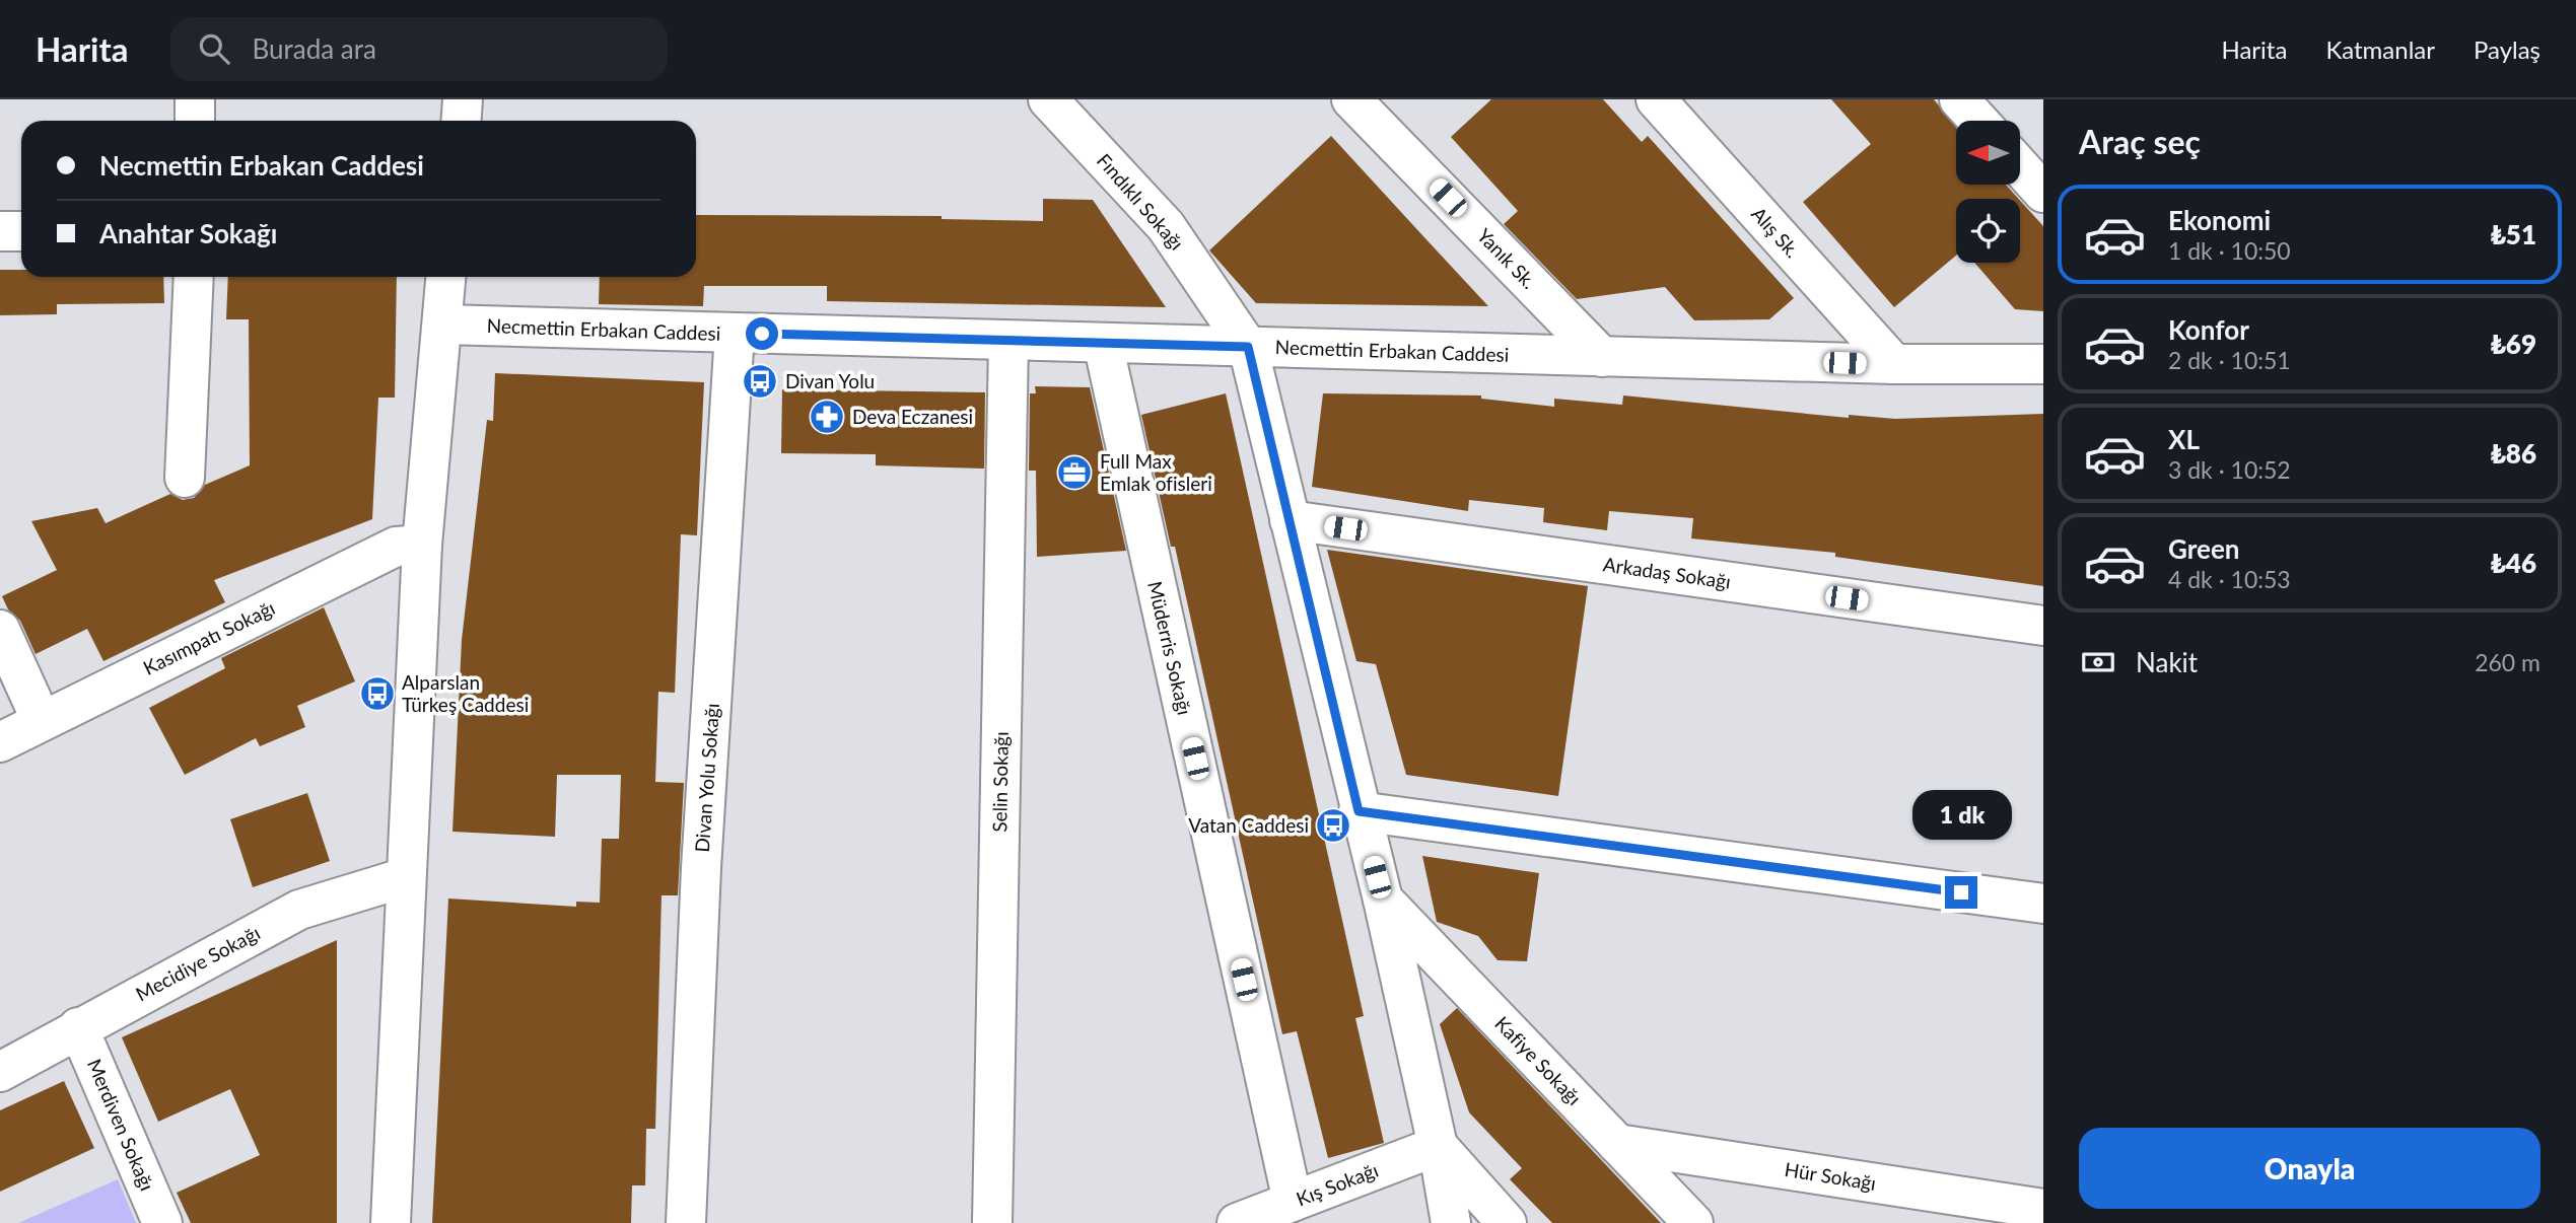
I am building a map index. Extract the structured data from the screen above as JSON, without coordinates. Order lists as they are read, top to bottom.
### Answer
{
  "streets": {
    "street": [
      "Fındıklı Sokağı",
      "Alış Sk.",
      "Yanık Sk.",
      "Necmettin Erbakan Caddesi",
      "Arkadaş Sokağı",
      "Kasımpatı Sokağı",
      "Müderris Sokağı",
      "Divan Yolu Sokağı",
      "Selin Sokağı",
      "Mecidiye Sokağı",
      "Kafiye Sokağı",
      "Merdiven Sokağı",
      "Hür Sokağı",
      "Kış Sokağı"
    ]
  },
  "crossings": [
    ["Fındıklı Sokağı", "Necmettin Erbakan Caddesi"],
    ["Alış Sk.", "Necmettin Erbakan Caddesi"],
    ["Yanık Sk.", "Necmettin Erbakan Caddesi"],
    ["Necmettin Erbakan Caddesi", "Müderris Sokağı"],
    ["Necmettin Erbakan Caddesi", "Divan Yolu Sokağı"],
    ["Necmettin Erbakan Caddesi", "Selin Sokağı"],
    ["Müderris Sokağı", "Kış Sokağı"],
    ["Mecidiye Sokağı", "Merdiven Sokağı"],
    ["Kafiye Sokağı", "Hür Sokağı"]
  ],
  "places": {
    "bus stop": ["Divan Yolu", "Alparslan Türkeş Caddesi", "Vatan Caddesi"],
    "pharmacy": ["Deva Eczanesi"],
    "office": ["Full Max Emlak ofisleri"]
  },
  "north": "left",
  "page": {
    "header": "Harita",
    "search": "Burada ara",
    "nav": ["Harita", "Katmanlar", "Paylaş"],
    "heading": "Araç seç",
    "banner": ["Necmettin Erbakan Caddesi", "Anahtar Sokağı"],
    "list": [
      {
        "name": "Ekonomi",
        "note": "1 dk · 10:50",
        "value": "₺51"
      },
      {
        "name": "Konfor",
        "note": "2 dk · 10:51",
        "value": "₺69"
      },
      {
        "name": "XL",
        "note": "3 dk · 10:52",
        "value": "₺86"
      },
      {
        "name": "Green",
        "note": "4 dk · 10:53",
        "value": "₺46"
      }
    ],
    "pay": ["Nakit", "260 m"],
    "bubble": "1 dk",
    "buttons": "Onayla"
  }
}
